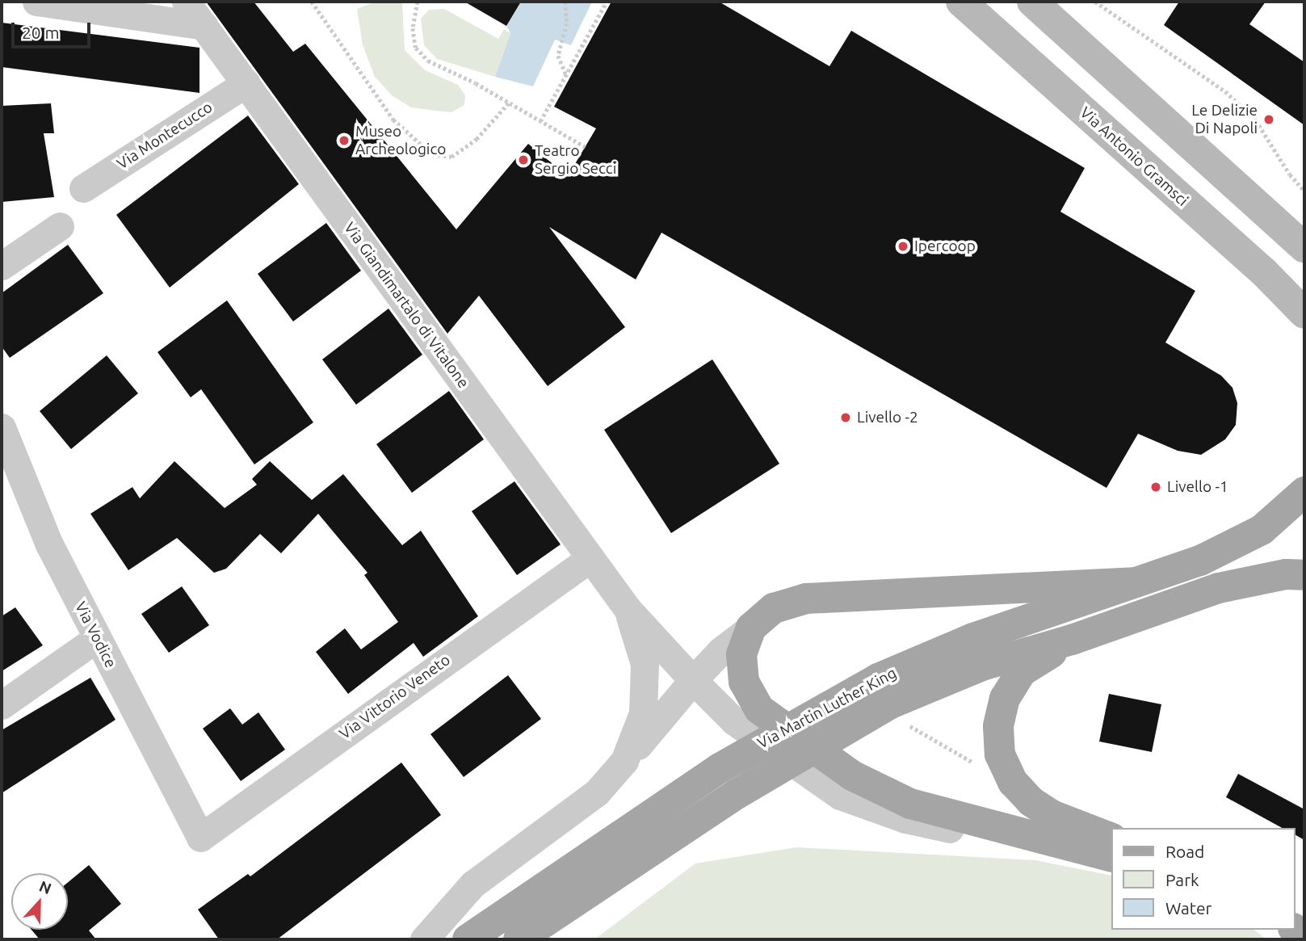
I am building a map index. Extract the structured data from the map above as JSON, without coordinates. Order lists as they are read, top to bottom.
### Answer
{
  "streets": {
    "main road": ["Via Martin Luther King"],
    "street": [
      "Via Montecucco",
      "Via Antonio Gramsci",
      "Via Giandimartalo di Vitalone",
      "Via Vodice",
      "Via Vittorio Veneto"
    ]
  },
  "crossings": [
    ["Via Montecucco", "Via Giandimartalo di Vitalone"],
    ["Via Giandimartalo di Vitalone", "Via Vittorio Veneto"],
    ["Via Vodice", "Via Vittorio Veneto"]
  ],
  "places": [
    "Le Delizie Di Napoli",
    "Museo Archeologico",
    "Teatro Sergio Secci",
    "Ipercoop",
    "Livello -2",
    "Livello -1"
  ],
  "legend": ["Road", "Park", "Water"],
  "scale_bar": "20 m",
  "north": "top"
}
